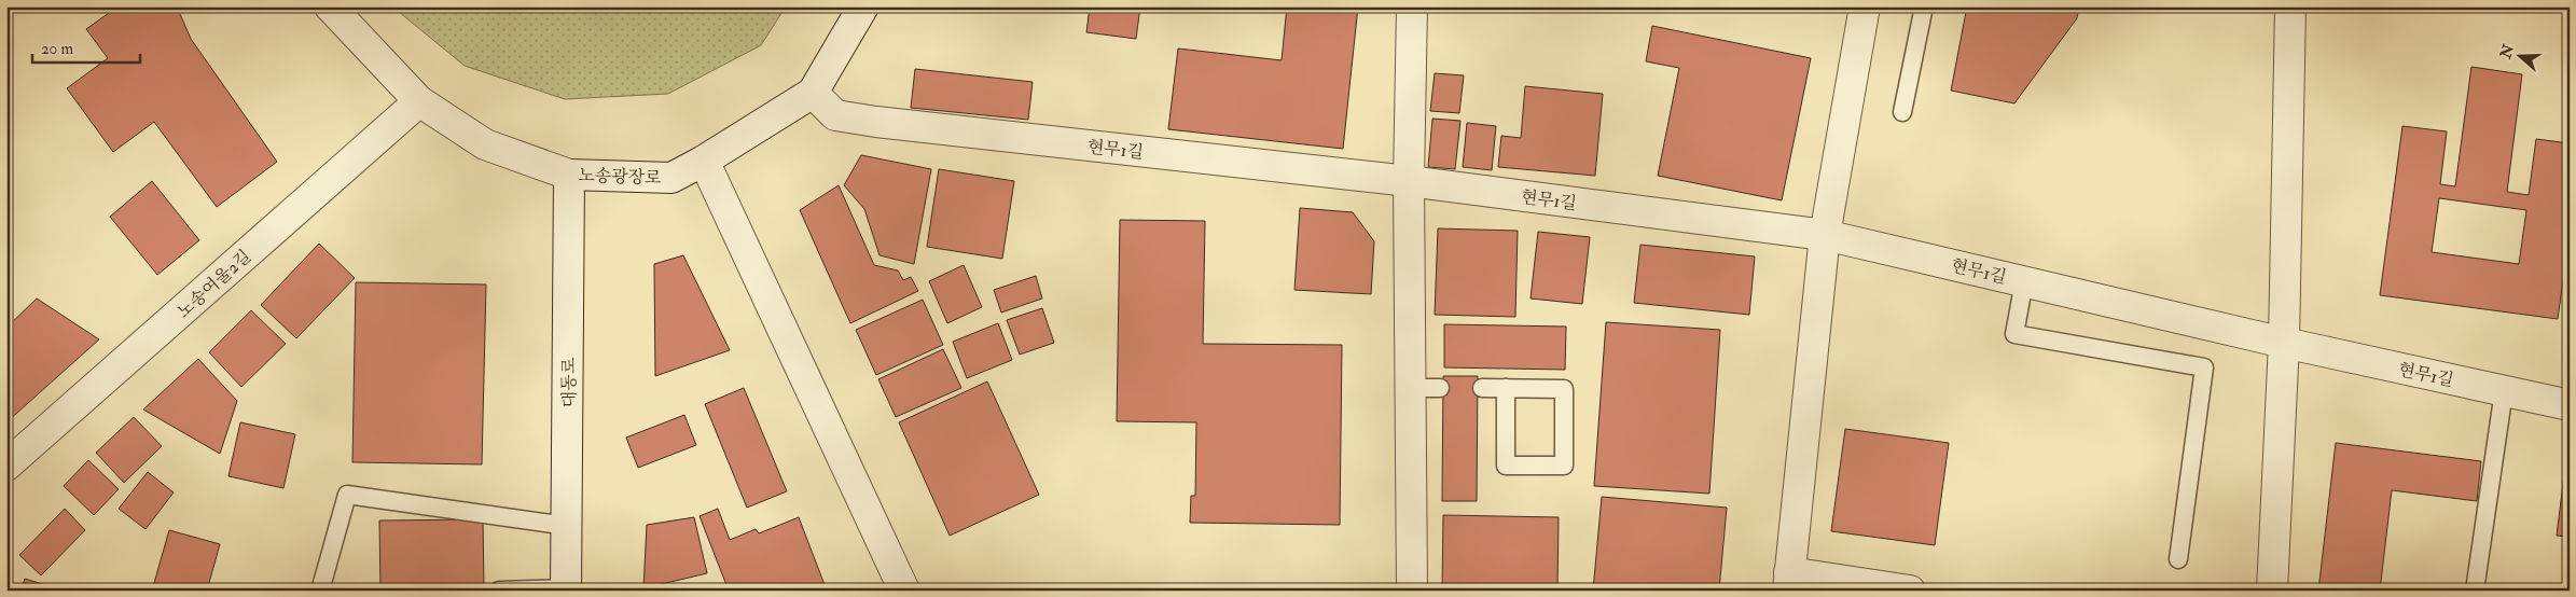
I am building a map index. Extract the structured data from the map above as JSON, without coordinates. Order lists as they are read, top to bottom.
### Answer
{
  "streets": {
    "street": [
      "현무1길",
      "노송광장로",
      "노송여울2길",
      "대동로"
    ]
  },
  "crossings": [
    ["현무1길", "노송광장로"],
    ["노송광장로", "노송여울2길"],
    ["노송광장로", "대동로"]
  ],
  "scale_bar": "20 m",
  "north": "left"
}
